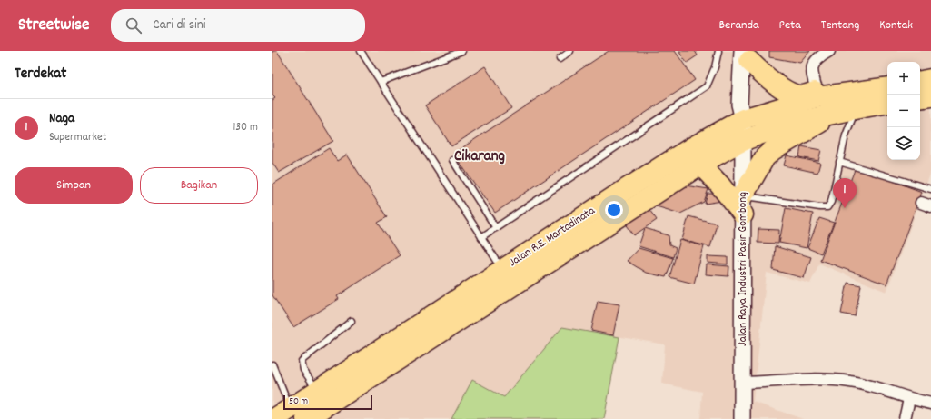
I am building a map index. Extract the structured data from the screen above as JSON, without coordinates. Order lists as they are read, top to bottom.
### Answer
{
  "streets": {
    "highway": ["Jalan R.E. Martadinata"],
    "main road": ["Jalan Raya Industri Pasir Gombong"]
  },
  "crossings": [
    ["Jalan R.E. Martadinata", "Jalan Raya Industri Pasir Gombong"]
  ],
  "districts": ["Cikarang"],
  "scale_bar": "50 m",
  "page": {
    "header": "Streetwise",
    "search": "Cari di sini",
    "nav": [
      "Beranda",
      "Peta",
      "Tentang",
      "Kontak"
    ],
    "heading": "Terdekat",
    "map_buttons": ["+", "−"],
    "list": [
      {
        "mark": "1",
        "name": "Naga",
        "note": "Supermarket",
        "value": "130 m"
      }
    ],
    "buttons": ["Simpan", "Bagikan"],
    "pins": "1",
    "scale": "50 m"
  }
}
